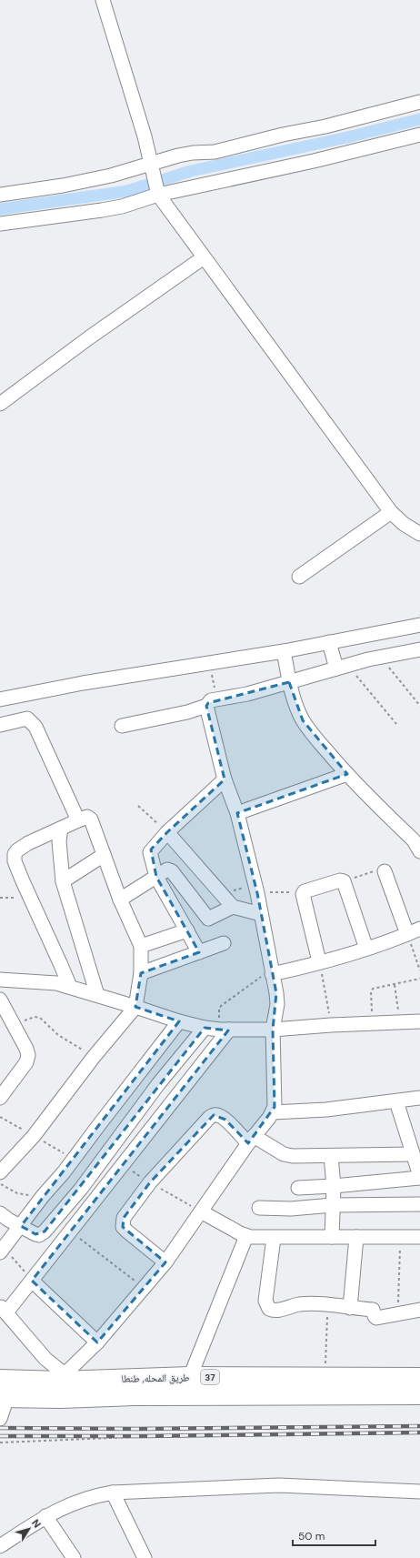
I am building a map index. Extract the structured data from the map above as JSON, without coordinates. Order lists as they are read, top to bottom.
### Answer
{
  "streets": {
    "highway": ["37", "طريق المحله, طنطا"]
  },
  "scale_bar": "50 m",
  "north": "top right"
}
